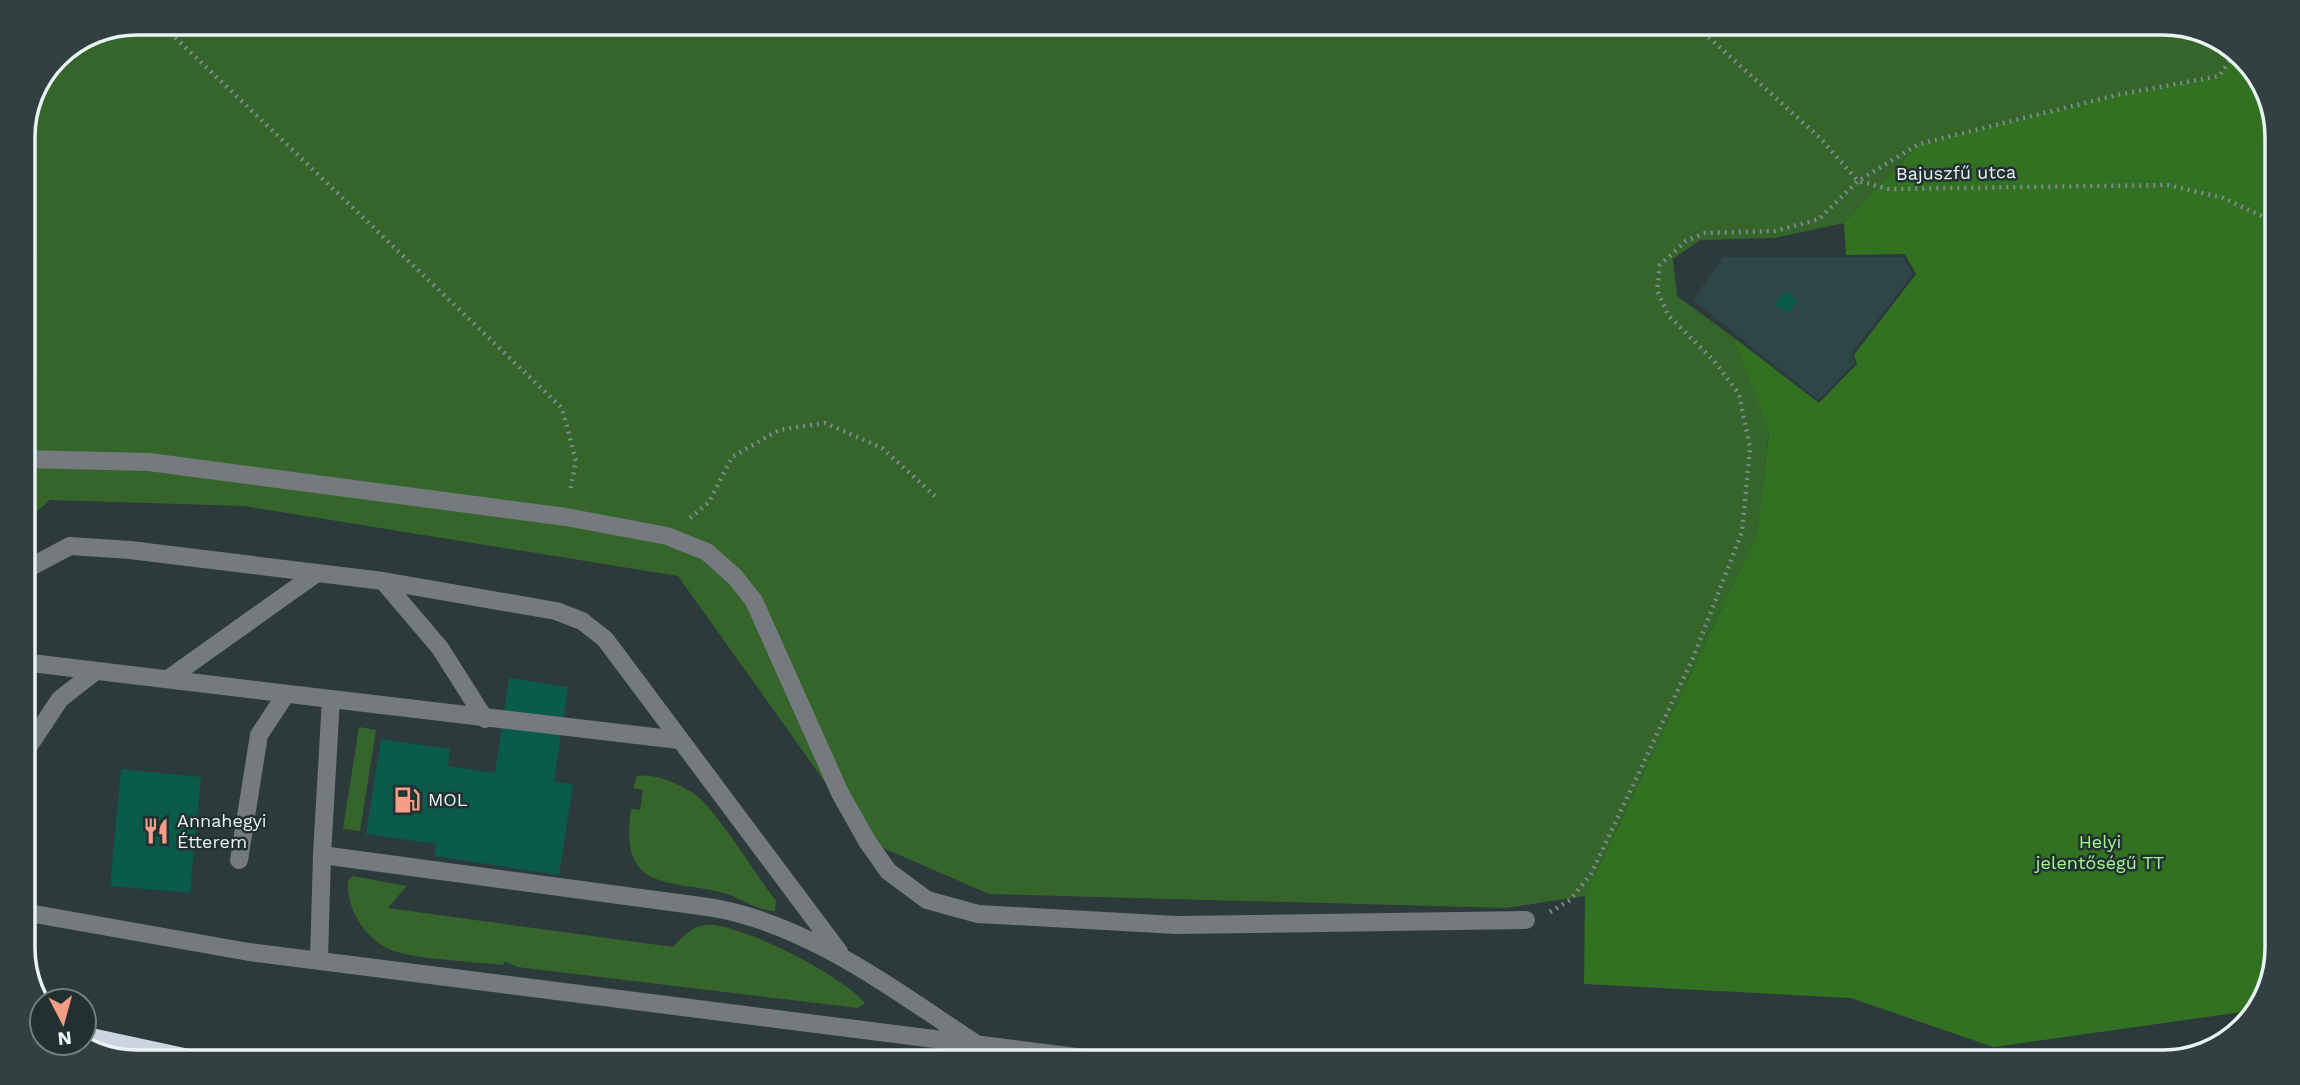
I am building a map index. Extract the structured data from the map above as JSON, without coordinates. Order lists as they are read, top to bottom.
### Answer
{
  "streets": {
    "path": ["Bajuszfű utca"]
  },
  "parks": ["Helyi jelentőségű TT"],
  "places": {
    "fuel station": ["MOL"],
    "restaurant": ["Annahegyi Étterem"]
  },
  "north": "bottom"
}
